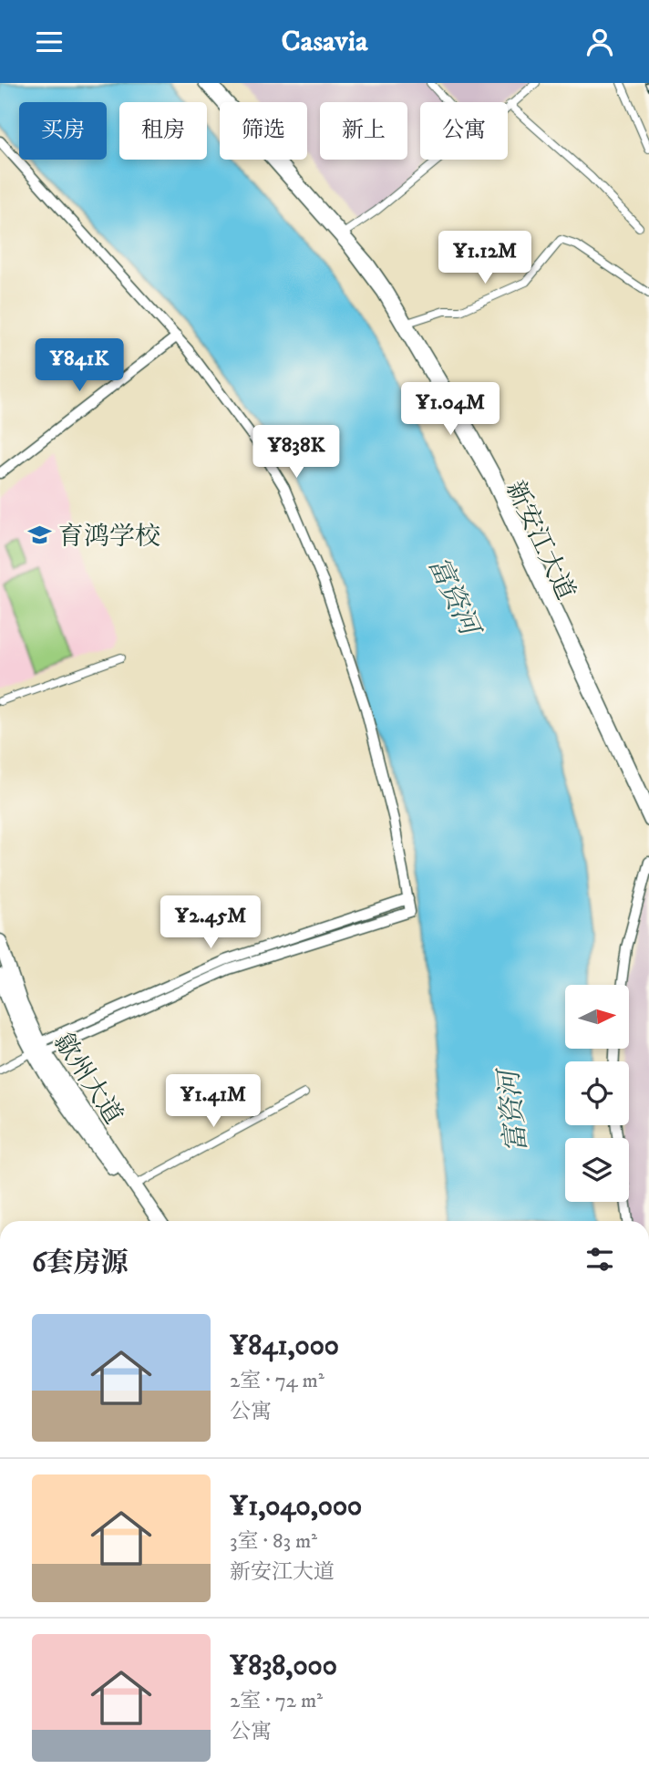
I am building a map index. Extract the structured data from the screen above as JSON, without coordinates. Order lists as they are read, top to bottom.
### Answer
{
  "streets": {
    "highway": ["歙州大道"],
    "street": ["新安江大道"]
  },
  "water": ["富资河"],
  "places": {
    "school or university": ["育鸿学校"]
  },
  "north": "right",
  "page": {
    "header": "Casavia",
    "chip": [
      "买房",
      "租房",
      "筛选",
      "新上",
      "公寓"
    ],
    "price": [
      "¥1.12M",
      "¥841K",
      "¥1.04M",
      "¥838K",
      "¥2.45M",
      "¥1.41M"
    ],
    "heading": "6套房源",
    "list": [
      {
        "name": "¥841,000",
        "note": "2室 · 74 m² · 公寓"
      },
      {
        "name": "¥1,040,000",
        "note": "3室 · 83 m² · 新安江大道"
      },
      {
        "name": "¥838,000",
        "note": "2室 · 72 m² · 公寓"
      }
    ]
  }
}
